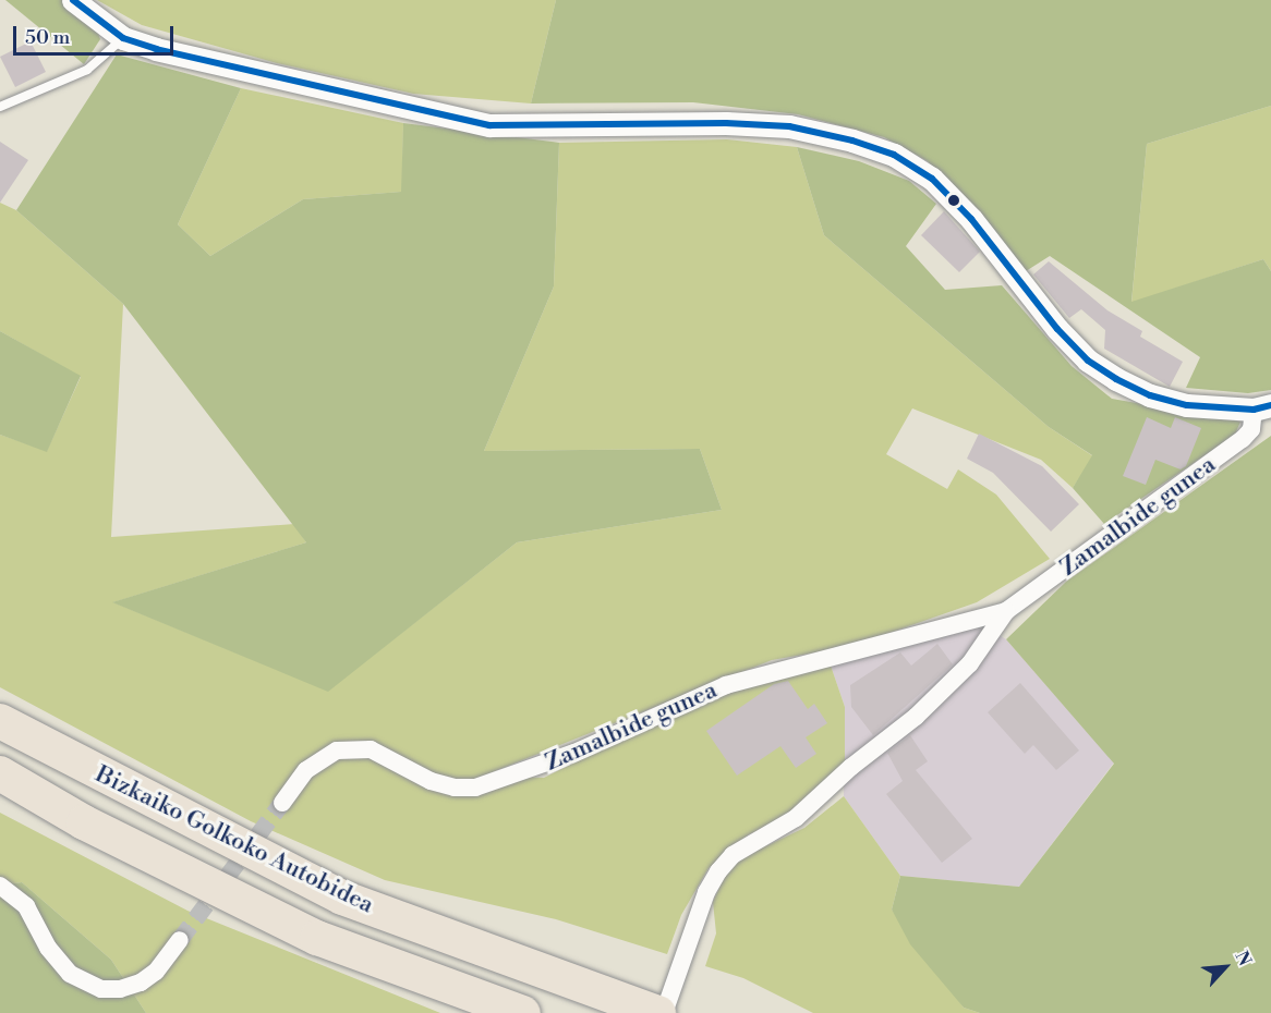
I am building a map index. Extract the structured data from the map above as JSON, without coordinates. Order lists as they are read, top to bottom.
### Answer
{
  "streets": {
    "highway": ["Bizkaiko Golkoko Autobidea"],
    "street": ["Zamalbide gunea"]
  },
  "scale_bar": "50 m",
  "north": "top right"
}
